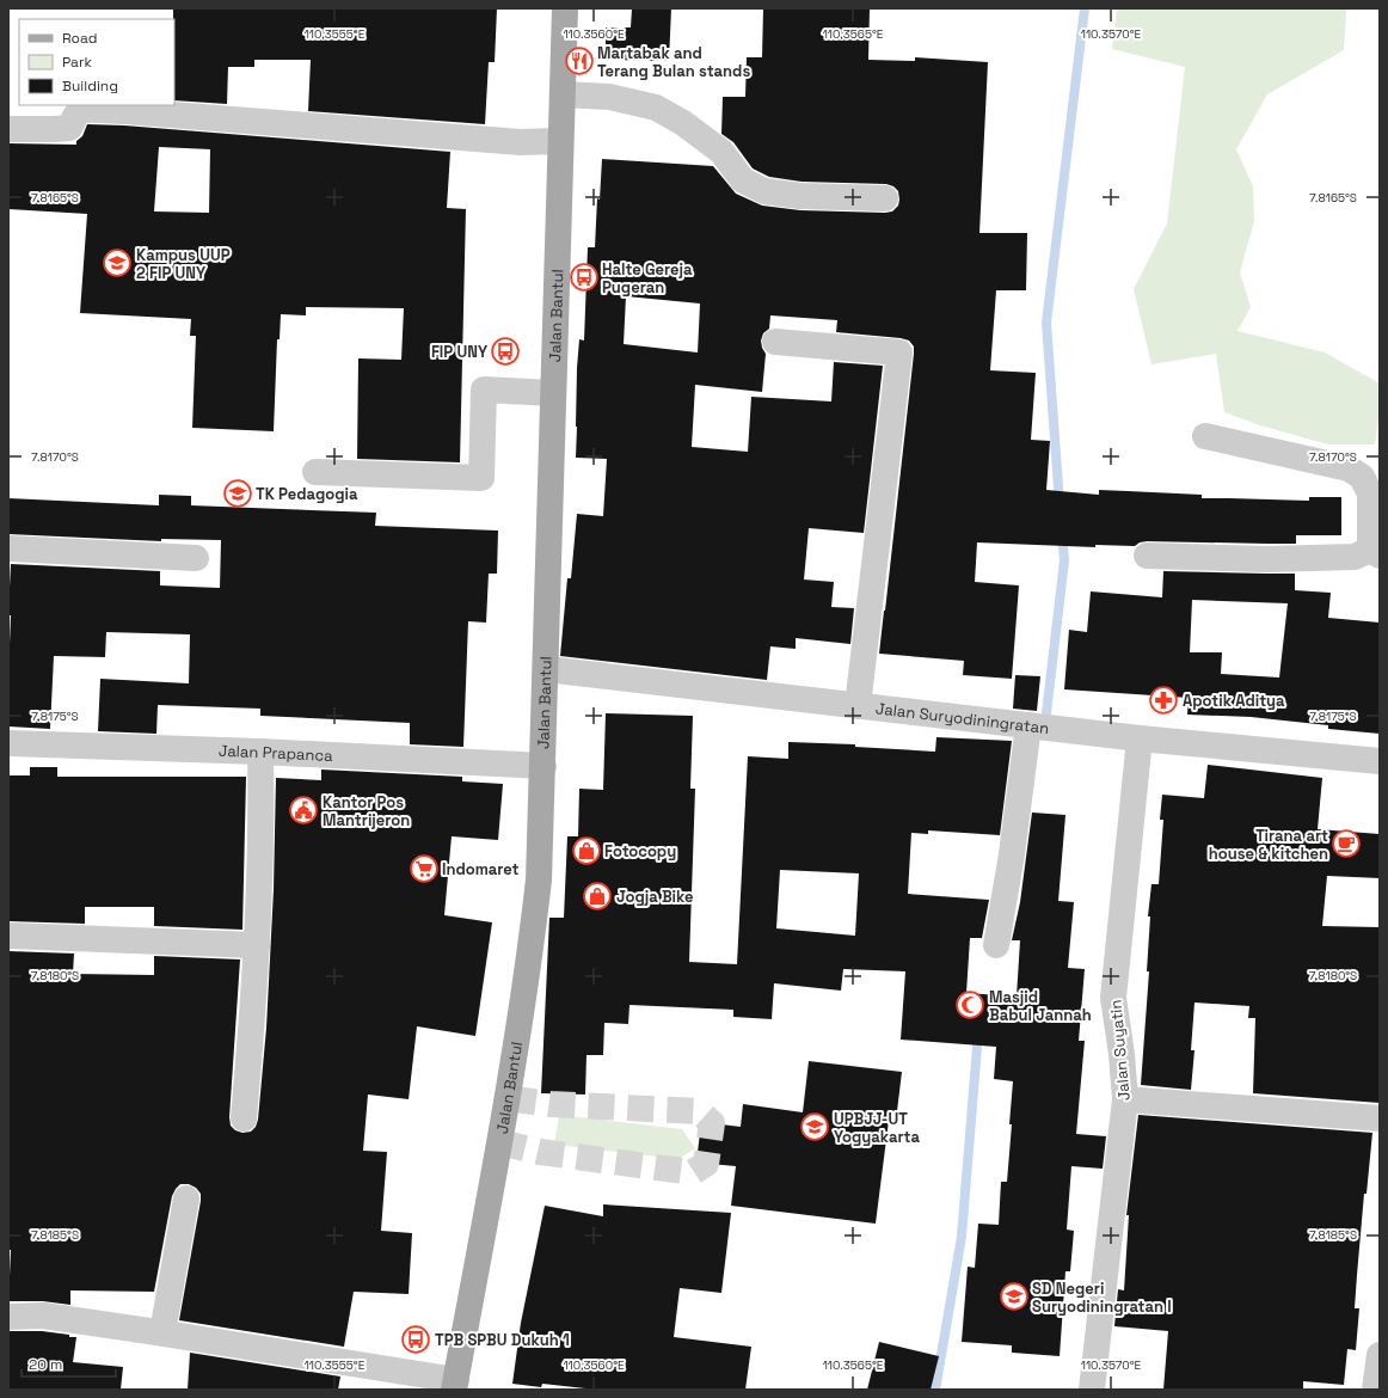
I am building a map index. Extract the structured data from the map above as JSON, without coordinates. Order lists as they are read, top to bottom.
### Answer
{
  "streets": {
    "main road": ["Jalan Bantul"],
    "street": ["Jalan Suryodiningratan", "Jalan Prapanca", "Jalan Suyatin"]
  },
  "crossings": [
    ["Jalan Bantul", "Jalan Suryodiningratan"],
    ["Jalan Bantul", "Jalan Prapanca"],
    ["Jalan Suryodiningratan", "Jalan Suyatin"]
  ],
  "places": {
    "restaurant": ["Martabak and Terang Bulan stands"],
    "school or university": [
      "Kampus UUP 2 FIP UNY",
      "TK Pedagogia",
      "UPBJJ-UT Yogyakarta",
      "SD Negeri Suryodiningratan I"
    ],
    "bus stop": ["Halte Gereja Pugeran", "FIP UNY", "TPB SPBU Dukuh 1"],
    "pharmacy": ["Apotik Aditya"],
    "public building": ["Kantor Pos Mantrijeron"],
    "cafe": ["Tirana art house & kitchen"],
    "shop": ["Fotocopy", "Jogja Bike"],
    "supermarket": ["Indomaret"],
    "mosque": ["Masjid Babul Jannah"]
  },
  "legend": ["Road", "Park", "Building"],
  "scale_bar": "20 m",
  "coordinates": [
    "110.3555°E",
    "110.3560°E",
    "110.3565°E",
    "110.3570°E",
    "7.8165°S",
    "7.8170°S",
    "7.8175°S",
    "7.8180°S",
    "7.8185°S"
  ]
}
